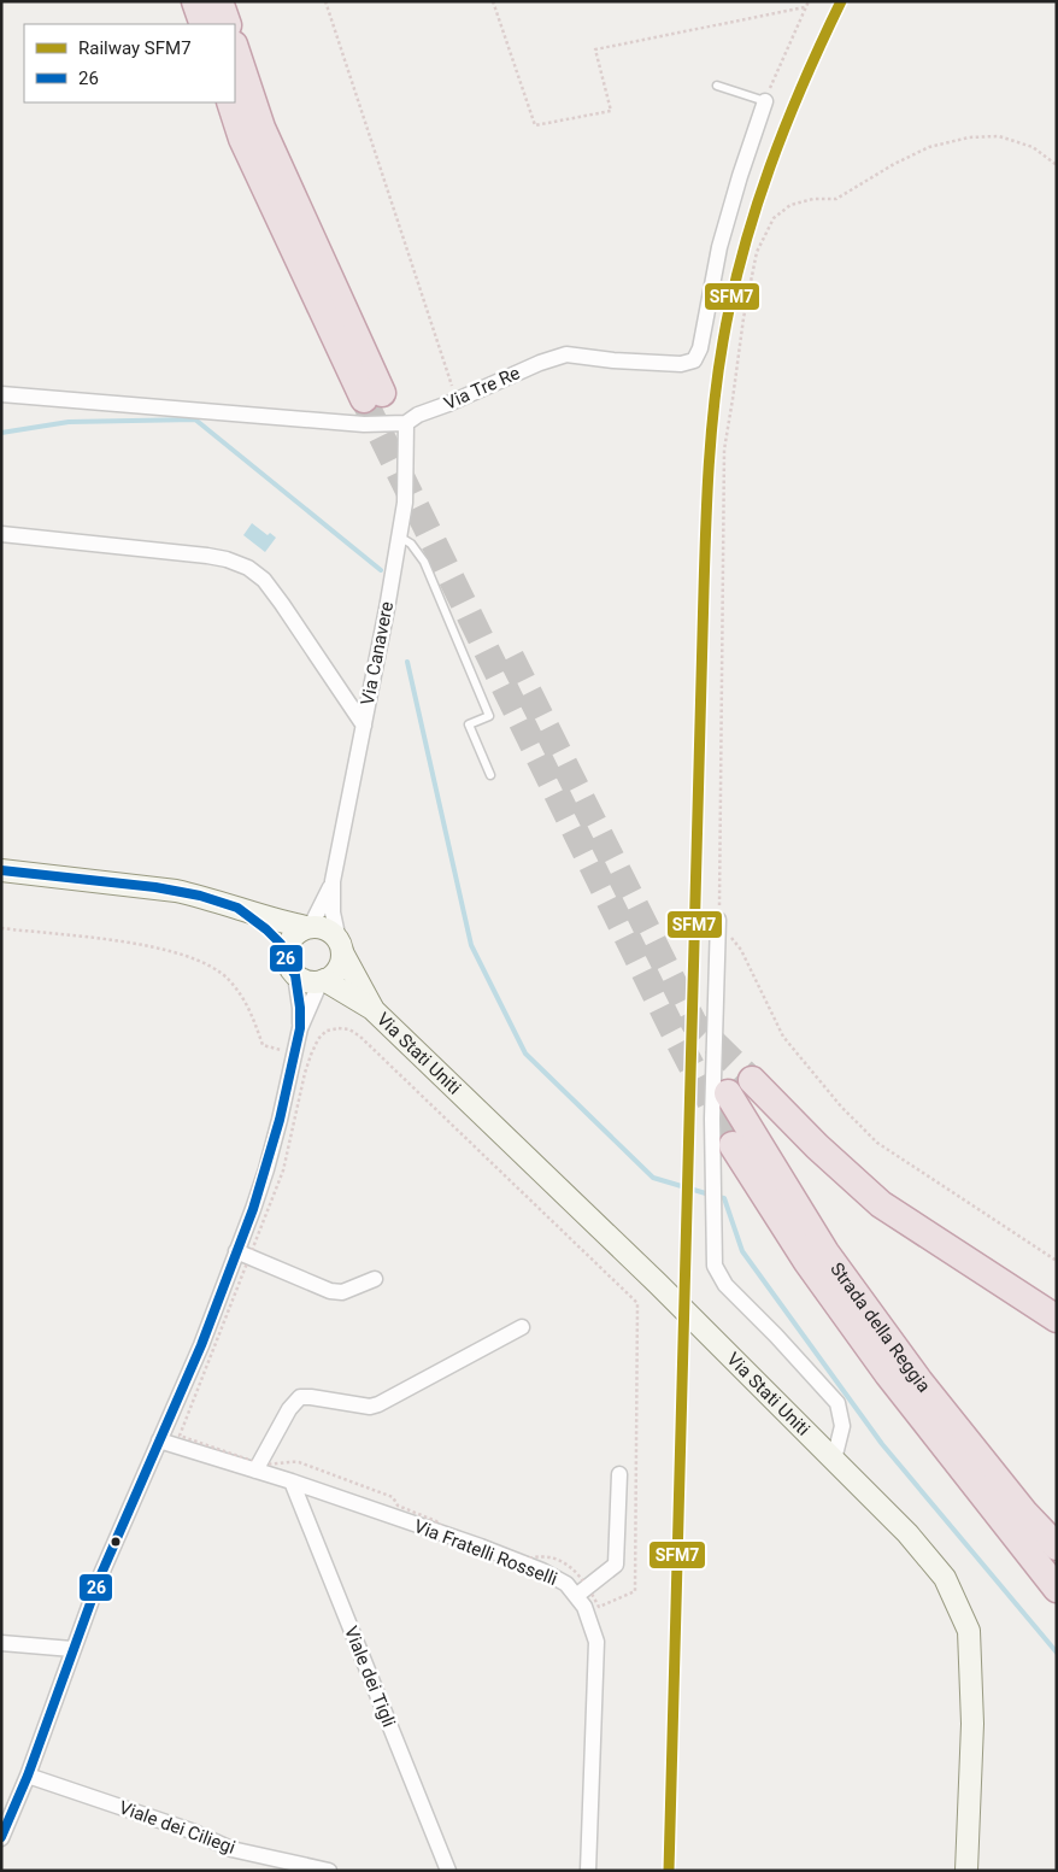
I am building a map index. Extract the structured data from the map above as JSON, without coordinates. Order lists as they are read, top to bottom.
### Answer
{
  "streets": {
    "highway": ["Strada della Reggia"],
    "street": [
      "Via Tre Re",
      "Via Canavere",
      "Via Stati Uniti",
      "Via Fratelli Rosselli",
      "Viale dei Tigli",
      "Viale dei Ciliegi"
    ]
  },
  "crossings": [
    ["Via Tre Re", "Via Canavere"],
    ["Via Canavere", "Via Stati Uniti"],
    ["Via Fratelli Rosselli", "Viale dei Tigli"]
  ],
  "lines": ["rail line SFM7", "transit line 26"],
  "legend": ["Railway SFM7", "26"]
}
